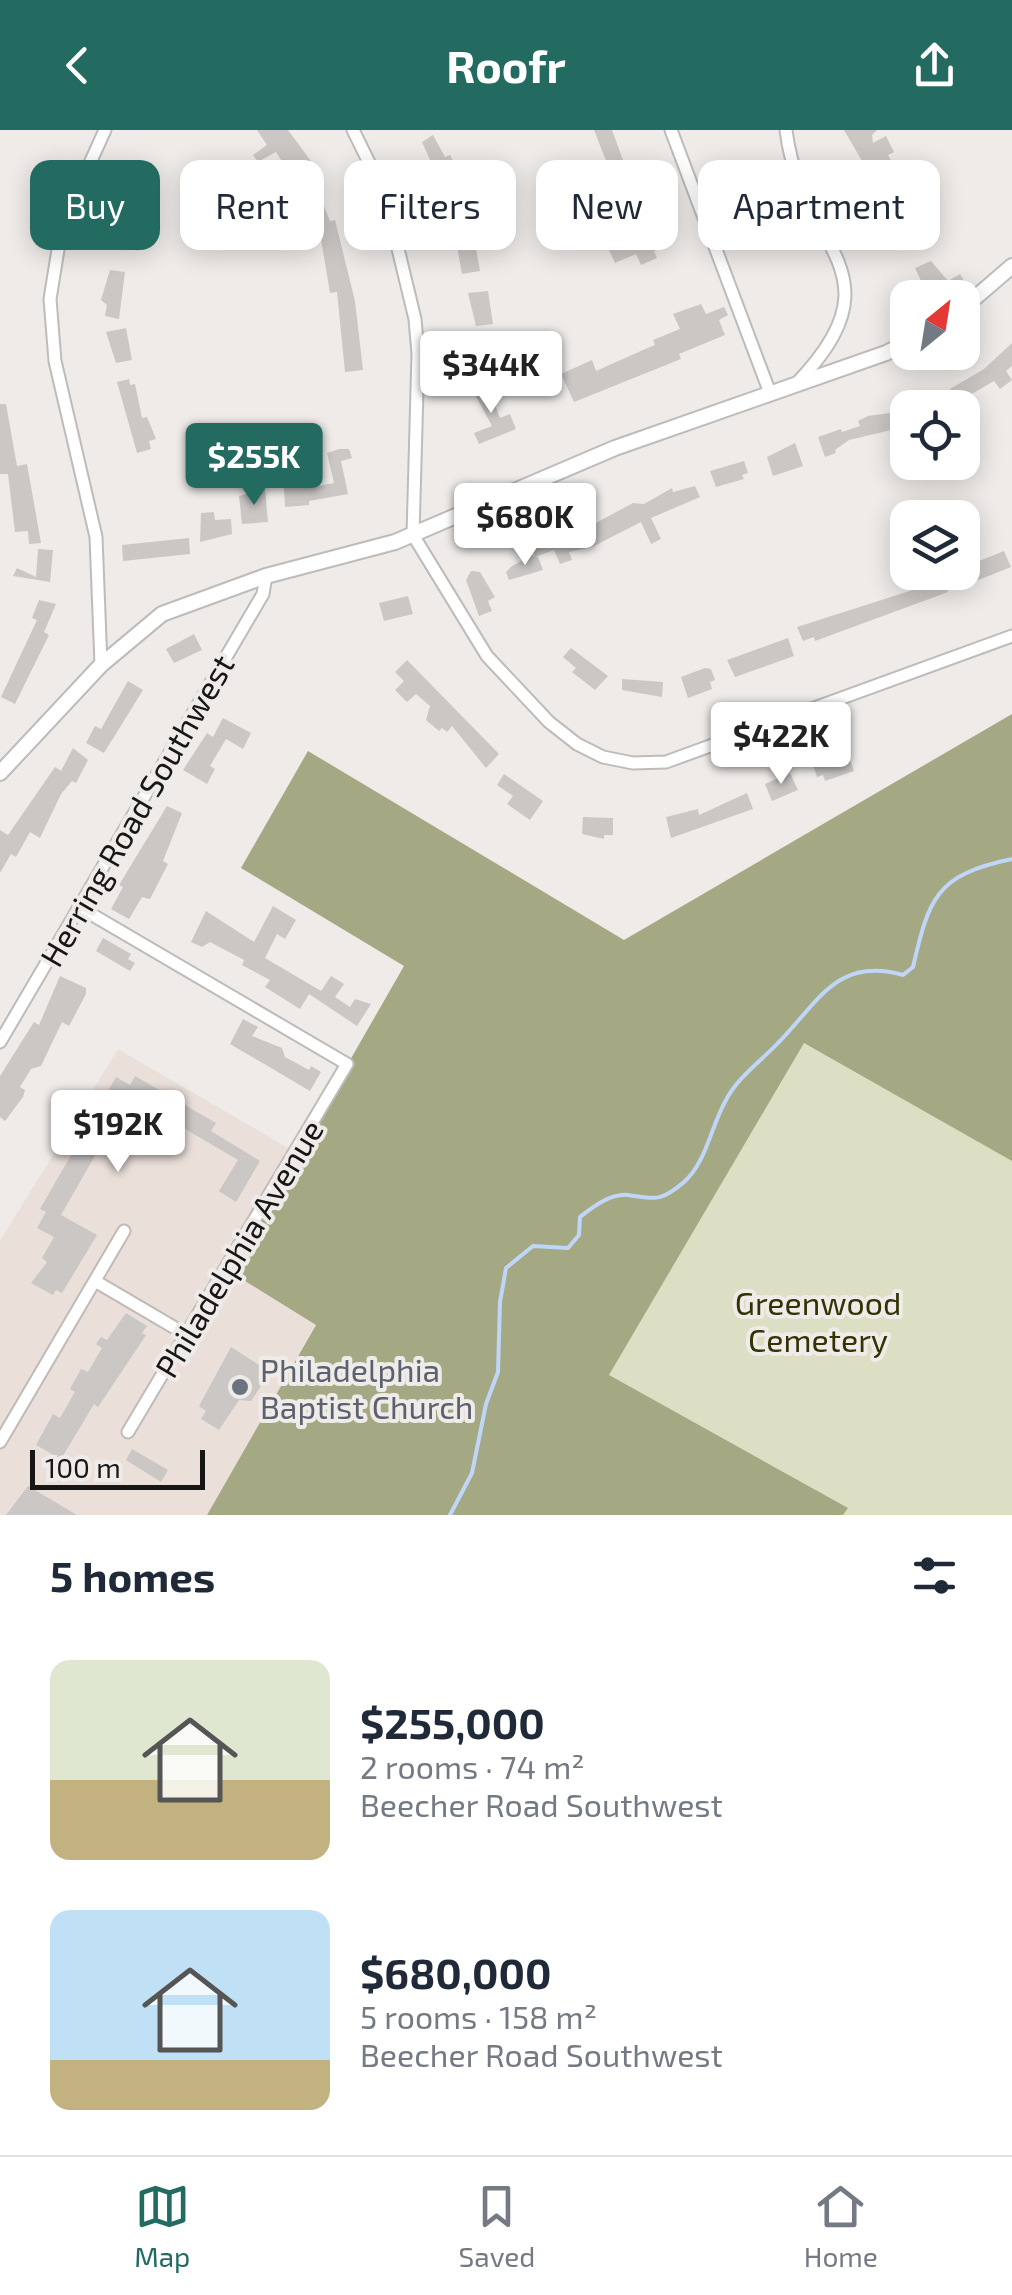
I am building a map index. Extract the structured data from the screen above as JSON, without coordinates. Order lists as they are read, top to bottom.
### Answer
{
  "streets": {
    "street": ["Herring Road Southwest", "Philadelphia Avenue"]
  },
  "crossings": [
    ["Herring Road Southwest", "Philadelphia Avenue"]
  ],
  "parks": ["Greenwood Cemetery"],
  "places": ["Philadelphia Baptist Church"],
  "scale_bar": "100 m",
  "north": "top right",
  "page": {
    "header": "Roofr",
    "chip": [
      "Buy",
      "Rent",
      "Filters",
      "New",
      "Apartment"
    ],
    "price": [
      "$344K",
      "$255K",
      "$680K",
      "$422K",
      "$192K"
    ],
    "scale": "100 m",
    "heading": "5 homes",
    "list": [
      {
        "name": "$255,000",
        "note": "2 rooms · 74 m² · Beecher Road Southwest"
      },
      {
        "name": "$680,000",
        "note": "5 rooms · 158 m² · Beecher Road Southwest"
      }
    ],
    "tabs": ["Map", "Saved", "Home"]
  }
}
